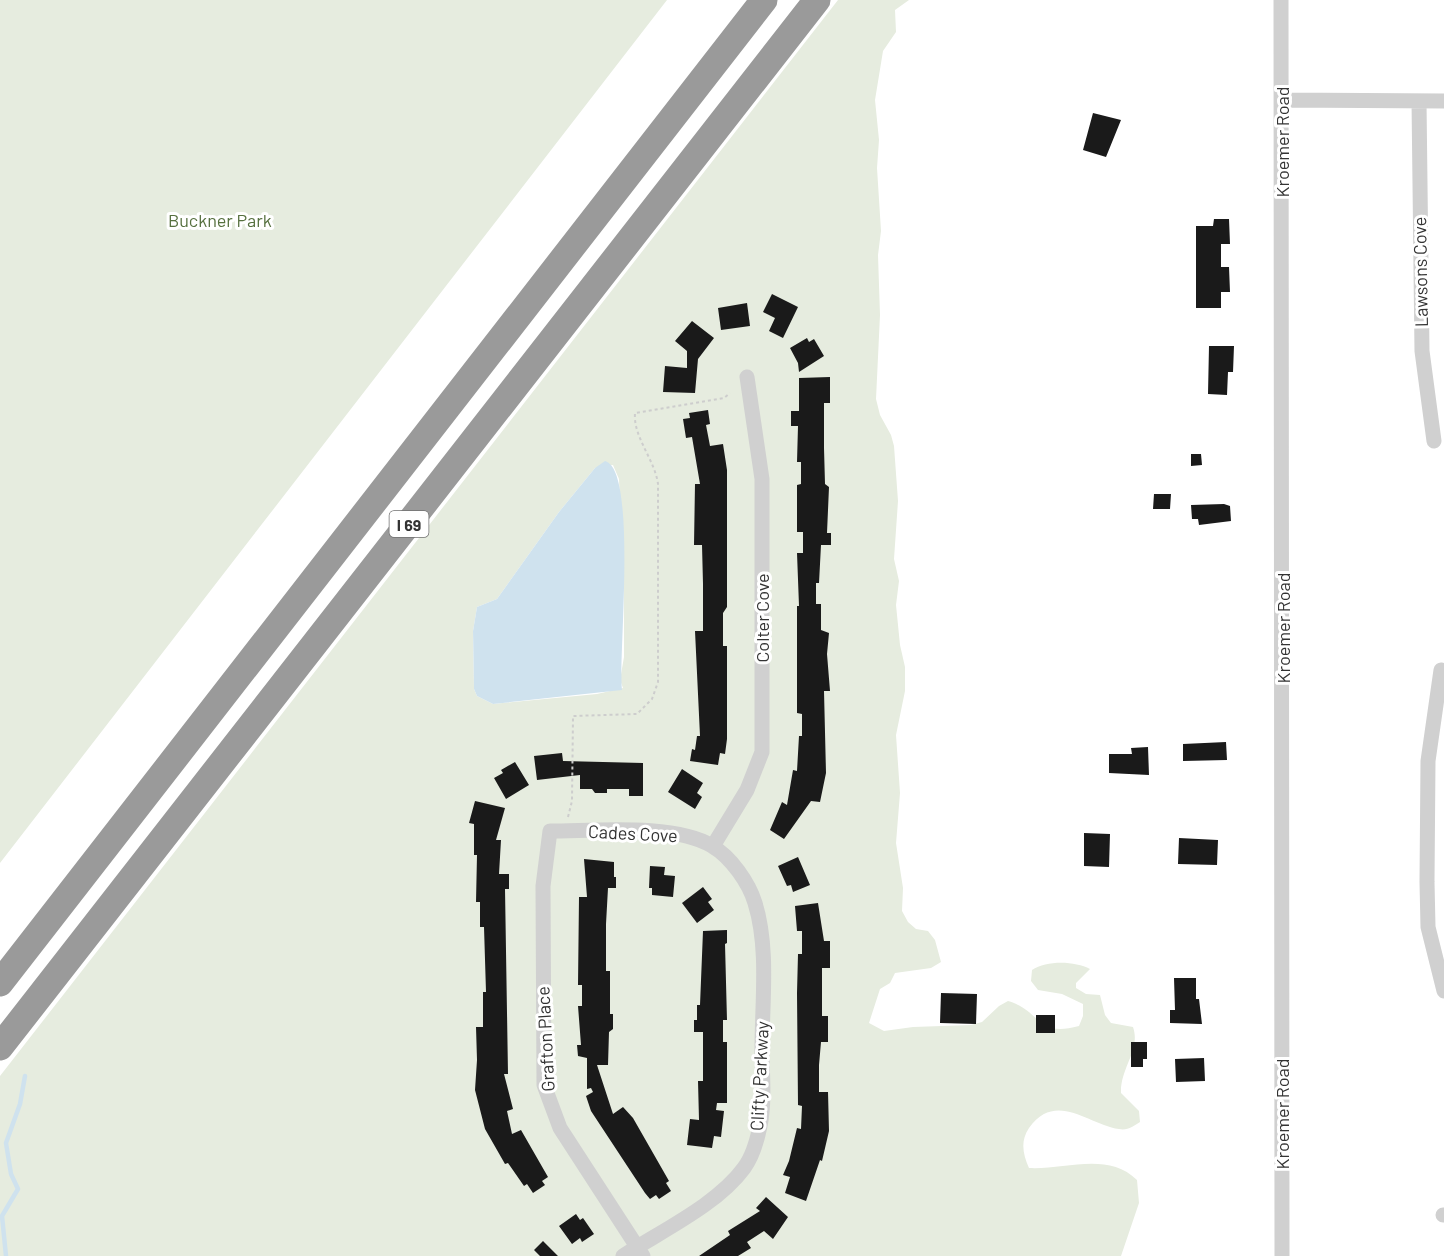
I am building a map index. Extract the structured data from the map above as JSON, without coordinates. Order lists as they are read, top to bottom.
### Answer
{
  "streets": {
    "highway": ["I 69"],
    "street": [
      "Kroemer Road",
      "Lawsons Cove",
      "Colter Cove",
      "Cades Cove",
      "Grafton Place",
      "Clifty Parkway"
    ]
  },
  "crossings": [
    ["Colter Cove", "Cades Cove"],
    ["Colter Cove", "Clifty Parkway"],
    ["Cades Cove", "Grafton Place"],
    ["Cades Cove", "Clifty Parkway"],
    ["Grafton Place", "Clifty Parkway"]
  ],
  "parks": ["Buckner Park"]
}
